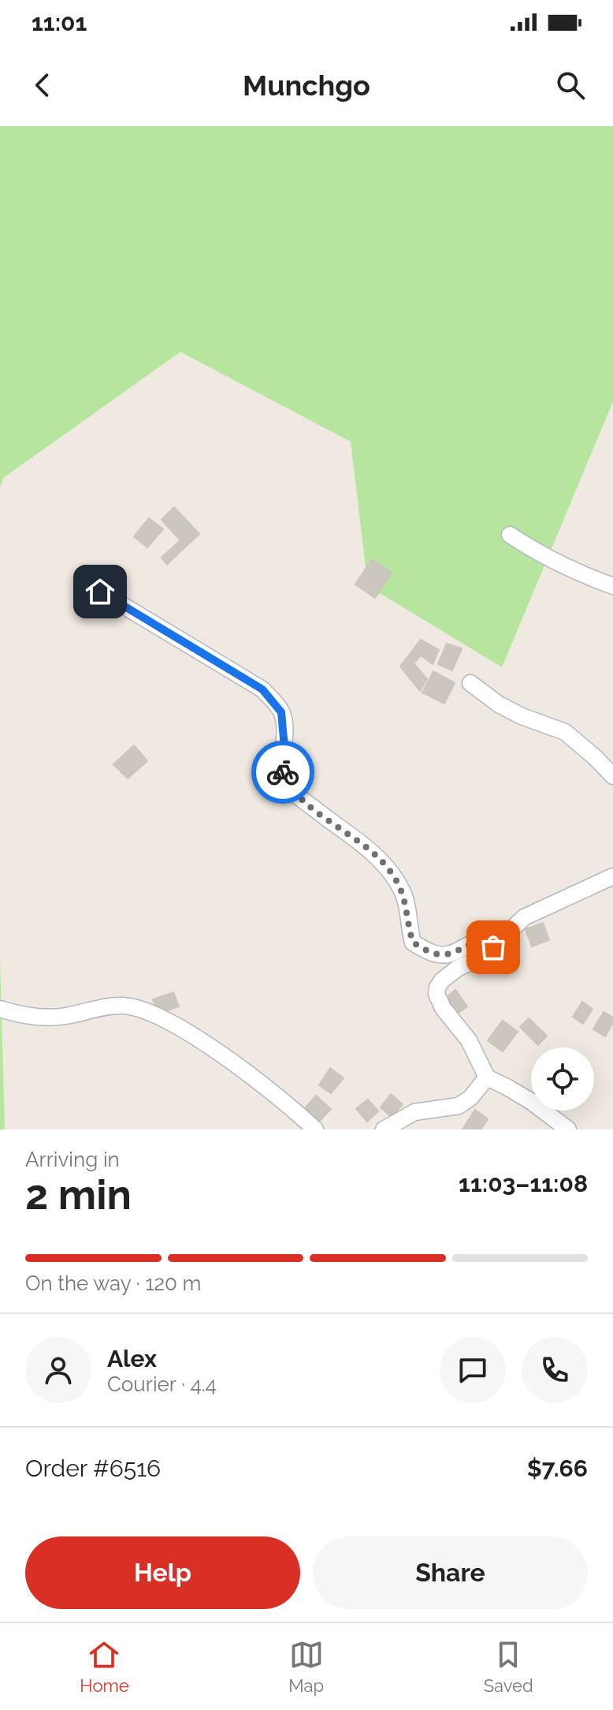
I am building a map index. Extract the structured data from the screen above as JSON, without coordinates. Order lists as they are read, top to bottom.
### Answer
{
  "page": {
    "status": "11:01",
    "header": "Munchgo",
    "heading": ["2 min", "Arriving in", "11:03–11:08"],
    "panel": [
      "Alex",
      "Courier · 4.4",
      "Order #6516",
      "$7.66"
    ],
    "bar": "On the way · 120 m",
    "buttons": ["Help", "Share"],
    "tabs": ["Home", "Map", "Saved"]
  }
}
